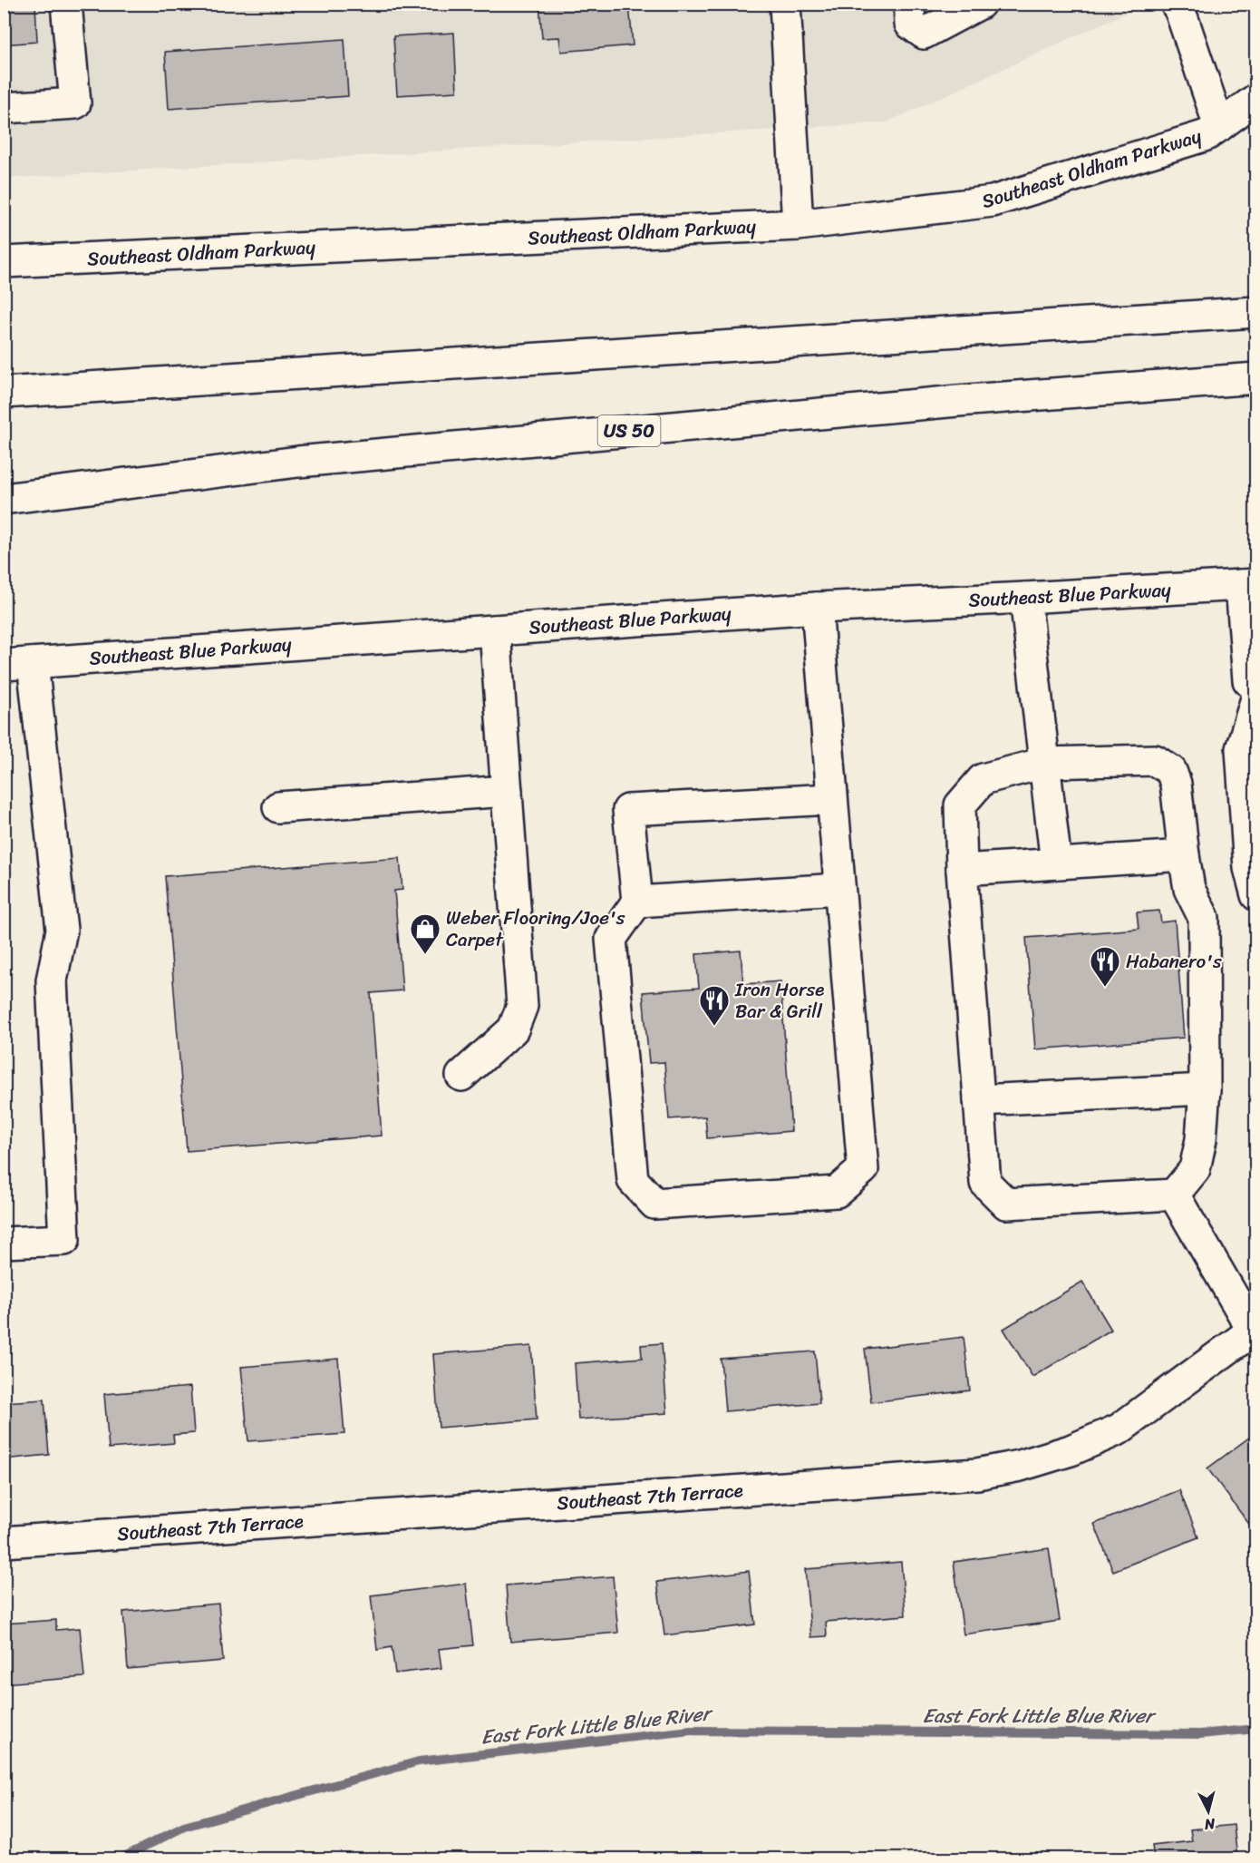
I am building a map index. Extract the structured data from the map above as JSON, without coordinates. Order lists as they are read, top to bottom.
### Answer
{
  "streets": {
    "main road": [
      "Southeast Oldham Parkway",
      "US 50",
      "Southeast Blue Parkway",
      "Southeast 7th Terrace"
    ]
  },
  "water": ["East Fork Little Blue River"],
  "places": {
    "shop": ["Weber Flooring/Joe's Carpet"],
    "restaurant": ["Habanero's", "Iron Horse Bar & Grill"]
  },
  "north": "bottom"
}
